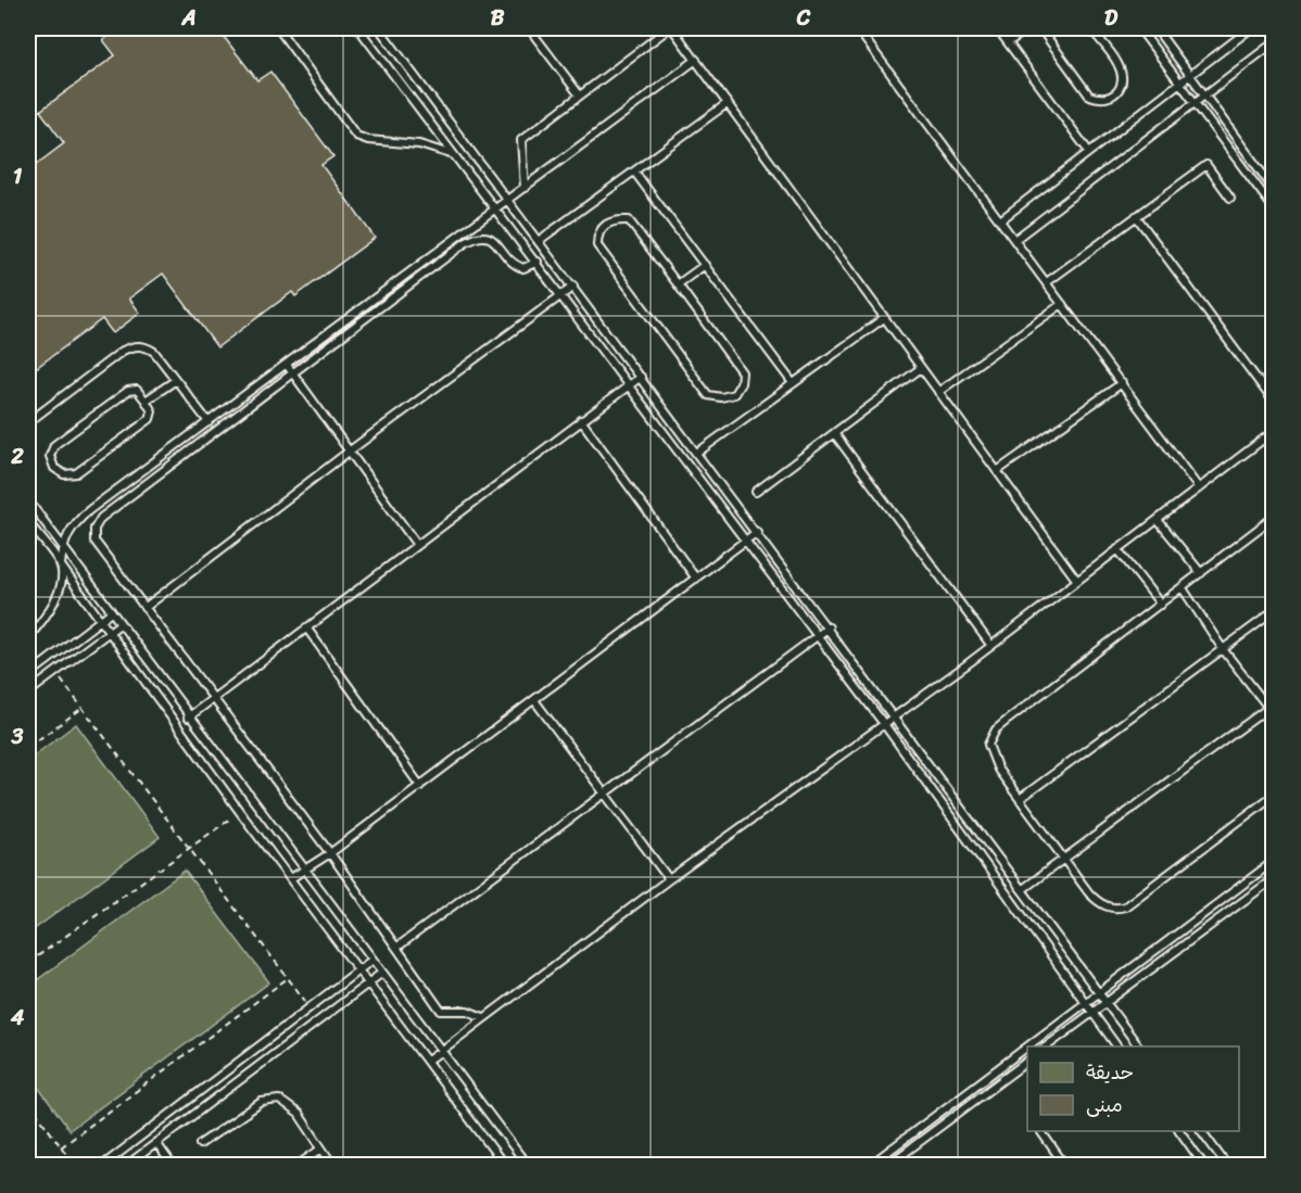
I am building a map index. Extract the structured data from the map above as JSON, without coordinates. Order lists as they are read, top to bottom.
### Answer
{
  "legend": ["حديقة", "مبنى"],
  "grid": {
    "columns": [
      "A",
      "B",
      "C",
      "D"
    ],
    "rows": [
      "1",
      "2",
      "3",
      "4"
    ]
  }
}
